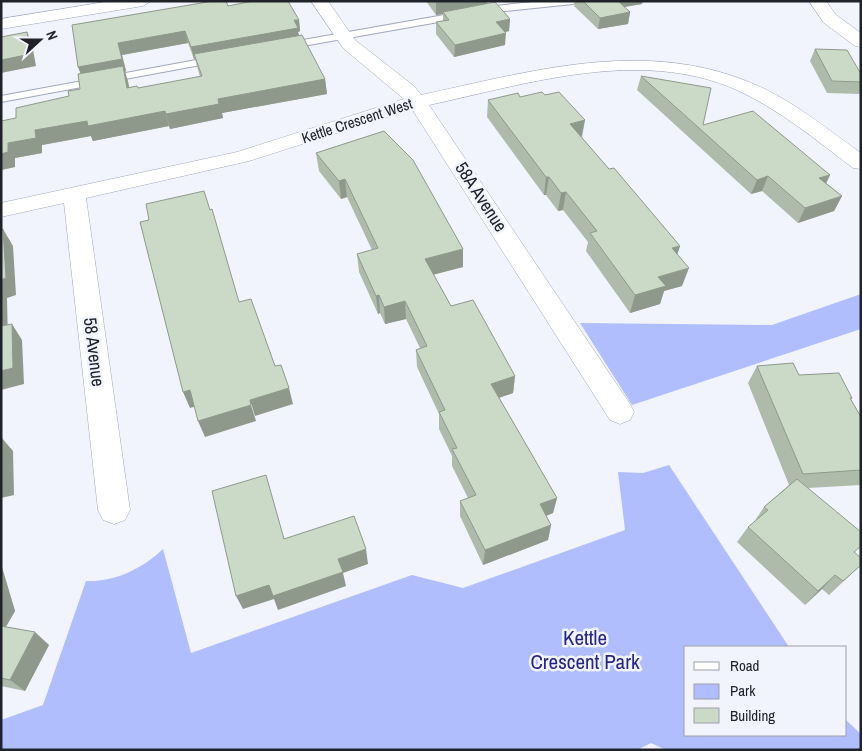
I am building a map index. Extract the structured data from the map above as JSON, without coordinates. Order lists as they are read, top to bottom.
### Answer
{
  "streets": {
    "street": ["Kettle Crescent West", "58A Avenue", "58 Avenue"]
  },
  "crossings": [
    ["Kettle Crescent West", "58A Avenue"],
    ["Kettle Crescent West", "58 Avenue"]
  ],
  "parks": ["Kettle Crescent Park"],
  "legend": ["Road", "Park", "Building"],
  "north": "right"
}
